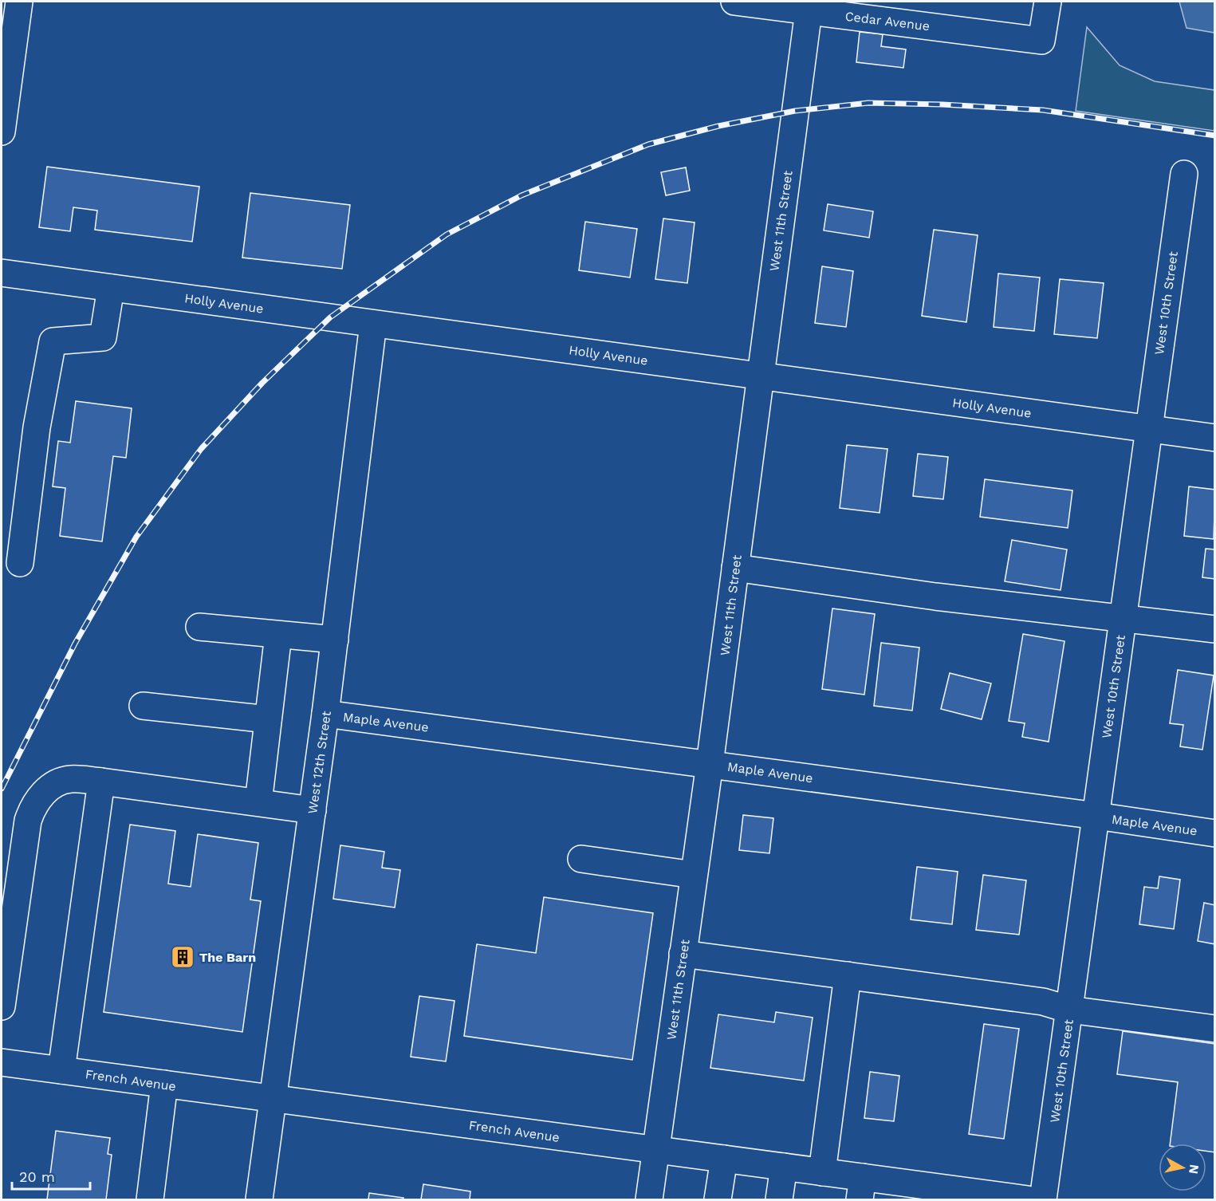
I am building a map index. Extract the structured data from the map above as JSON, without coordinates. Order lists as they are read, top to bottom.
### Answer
{
  "streets": {
    "street": [
      "Cedar Avenue",
      "West 11th Street",
      "Holly Avenue",
      "West 10th Street",
      "Maple Avenue",
      "West 12th Street",
      "French Avenue"
    ]
  },
  "crossings": [
    ["Cedar Avenue", "West 11th Street"],
    ["West 11th Street", "Holly Avenue"],
    ["West 11th Street", "Maple Avenue"],
    ["West 11th Street", "French Avenue"],
    ["Holly Avenue", "West 10th Street"],
    ["Holly Avenue", "West 12th Street"],
    ["West 10th Street", "Maple Avenue"],
    ["Maple Avenue", "West 12th Street"],
    ["West 12th Street", "French Avenue"]
  ],
  "places": {
    "building": ["The Barn"]
  },
  "scale_bar": "20 m",
  "north": "right"
}
